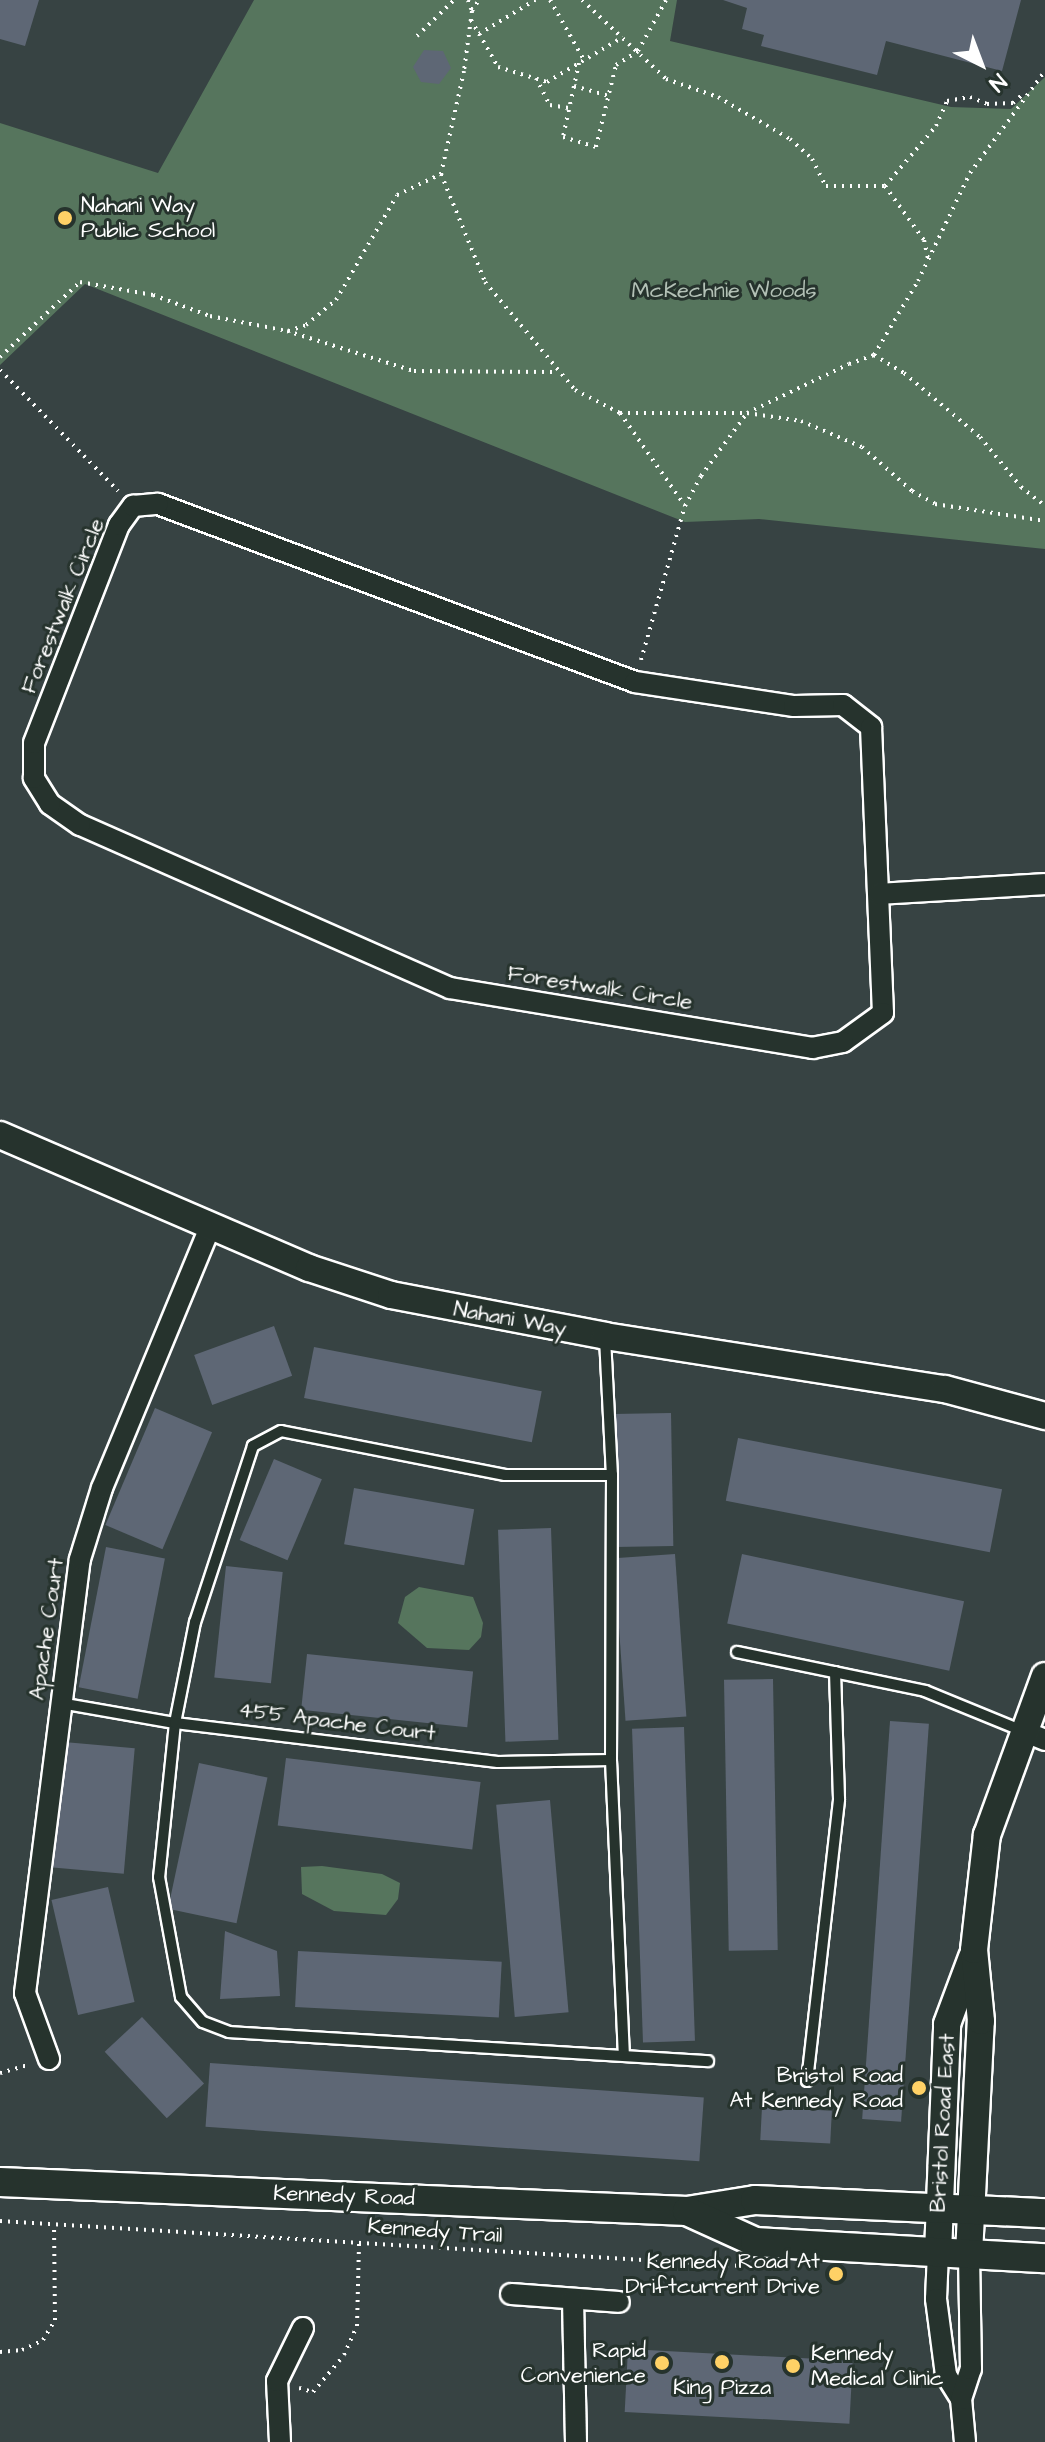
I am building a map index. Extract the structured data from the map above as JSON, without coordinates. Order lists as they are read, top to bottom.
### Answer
{
  "streets": {
    "main road": ["Kennedy Road"],
    "street": [
      "Forestwalk Circle",
      "Nahani Way",
      "Apache Court",
      "Bristol Road East"
    ],
    "lane": ["455 Apache Court"],
    "path": ["Kennedy Trail"]
  },
  "crossings": [
    ["Nahani Way", "Apache Court"],
    ["Apache Court", "455 Apache Court"],
    ["Bristol Road East", "Kennedy Road"]
  ],
  "parks": ["McKechnie Woods"],
  "places": [
    "Nahani Way Public School",
    "Bristol Road At Kennedy Road",
    "Kennedy Road At Driftcurrent Drive",
    "King Pizza",
    "Rapid Convenience",
    "Kennedy Medical Clinic"
  ],
  "north": "bottom right"
}
